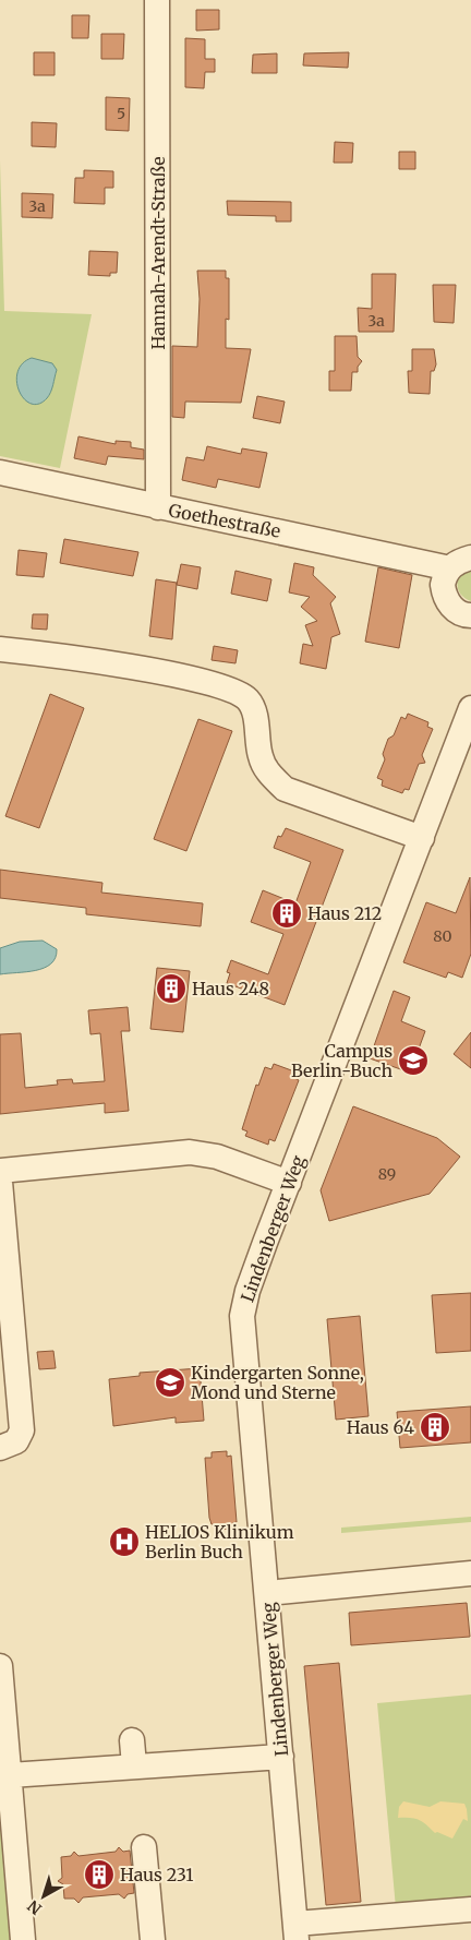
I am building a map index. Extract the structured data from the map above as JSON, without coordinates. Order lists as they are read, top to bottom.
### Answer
{
  "streets": {
    "street": ["Hannah-Arendt-Straße", "Goethestraße", "Lindenberger Weg"]
  },
  "crossings": [
    ["Hannah-Arendt-Straße", "Goethestraße"]
  ],
  "places": {
    "building": [
      "Haus 212",
      "Haus 248",
      "Haus 64",
      "Haus 231"
    ],
    "school or university": ["Campus Berlin-Buch", "Kindergarten Sonne, Mond und Sterne"],
    "hospital": ["HELIOS Klinikum Berlin Buch"]
  },
  "house_numbers": [
    "5",
    "3a",
    "3a",
    "80",
    "89"
  ],
  "north": "bottom left"
}
